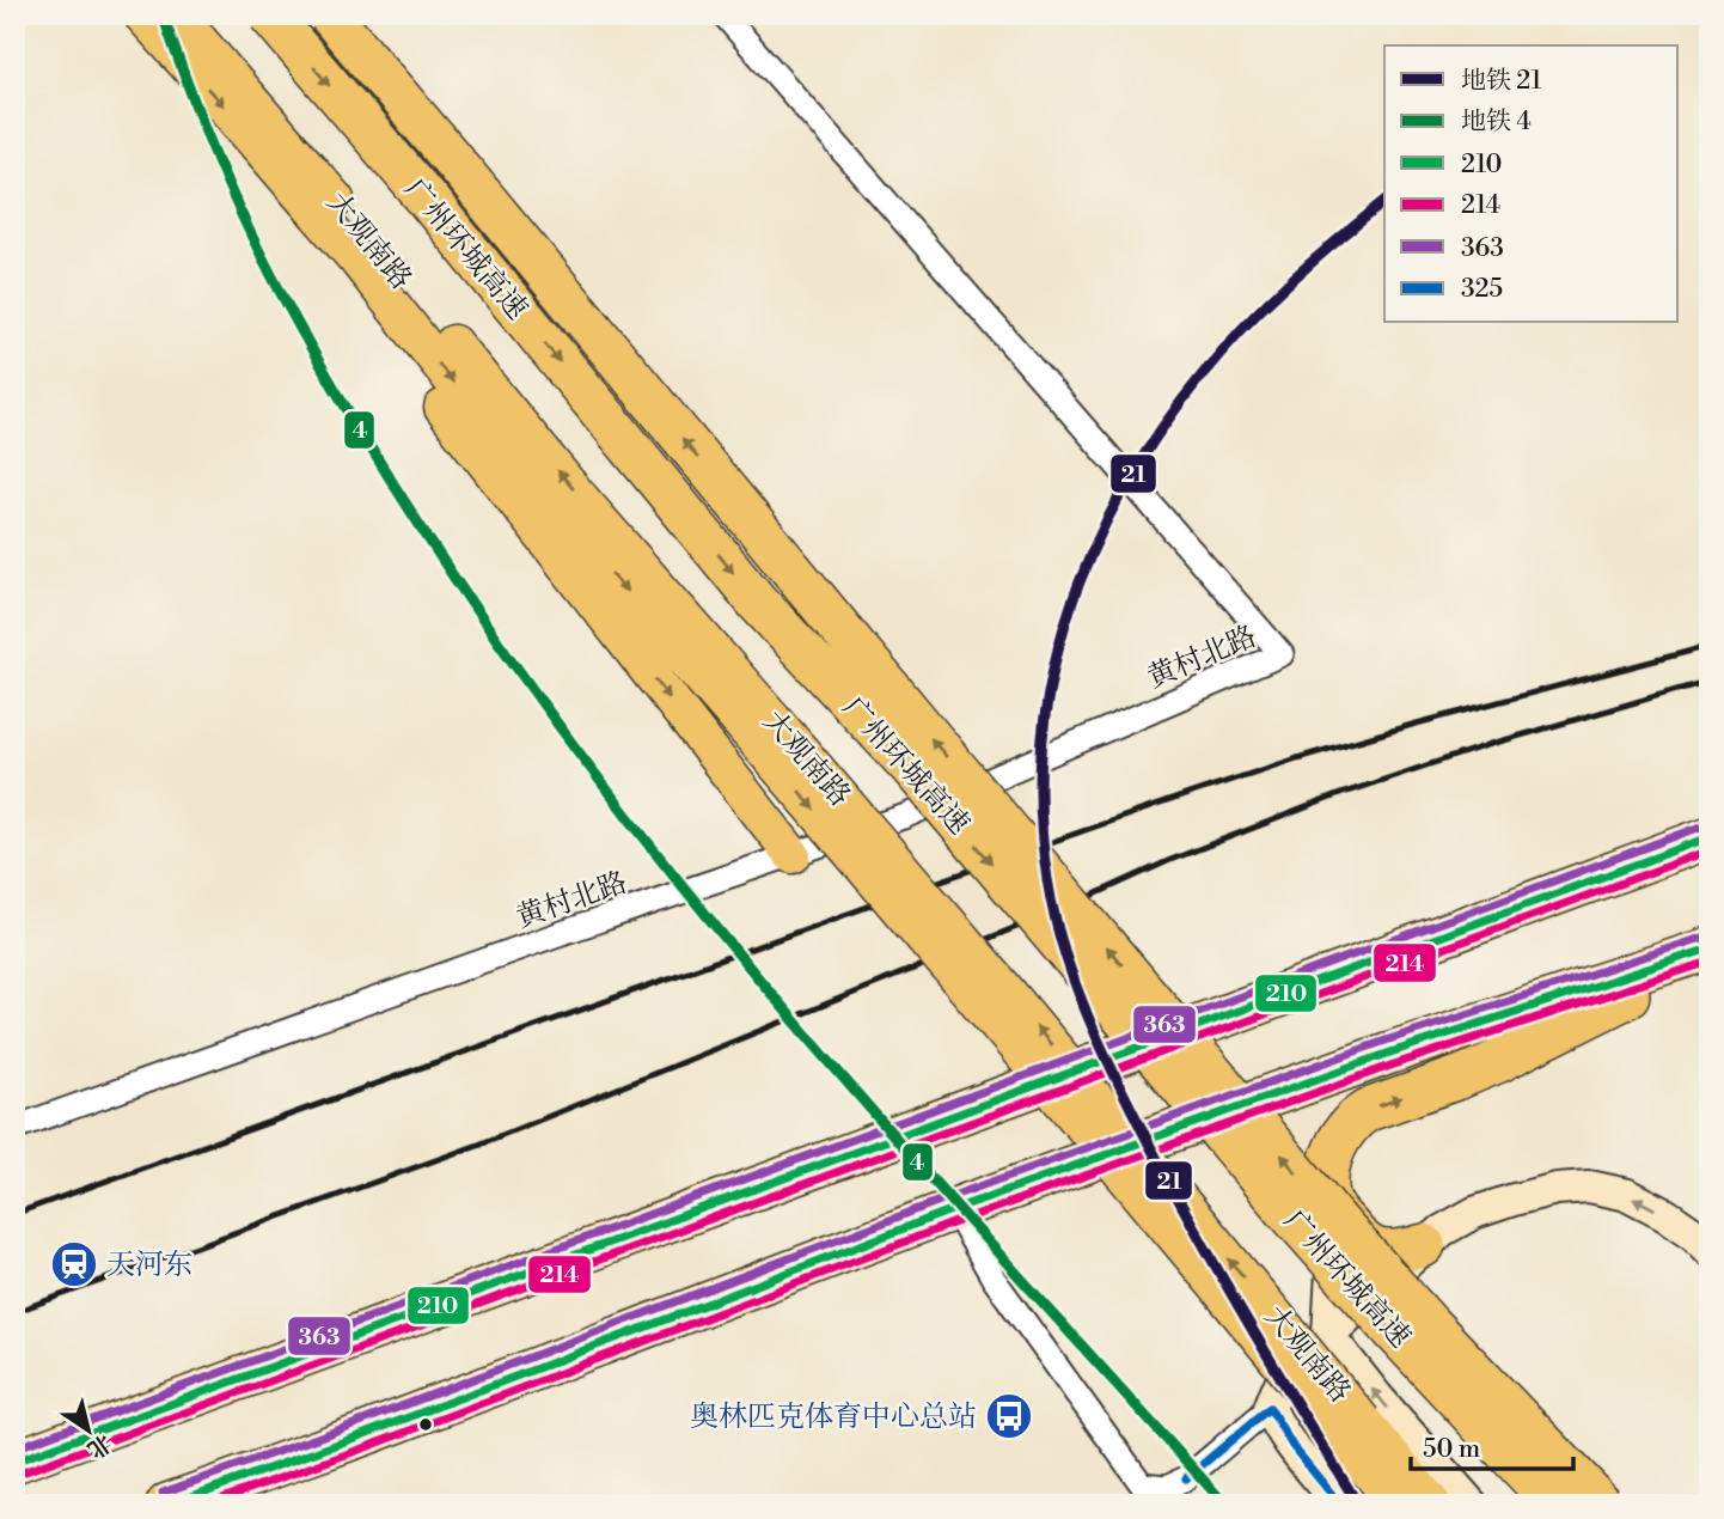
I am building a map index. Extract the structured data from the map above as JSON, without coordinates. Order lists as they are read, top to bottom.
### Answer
{
  "streets": {
    "highway": ["广州环城高速"],
    "main road": ["大观南路"],
    "street": ["黄村北路"]
  },
  "places": {
    "station": ["天河东"],
    "bus stop": ["奥林匹克体育中心总站"]
  },
  "lines": [
    "metro line 4",
    "metro line 21",
    "transit line 363",
    "transit line 210",
    "transit line 214",
    "transit line 325"
  ],
  "legend": [
    "地铁 21",
    "地铁 4",
    "210",
    "214",
    "363",
    "325"
  ],
  "scale_bar": "50 m",
  "north": "bottom right"
}
